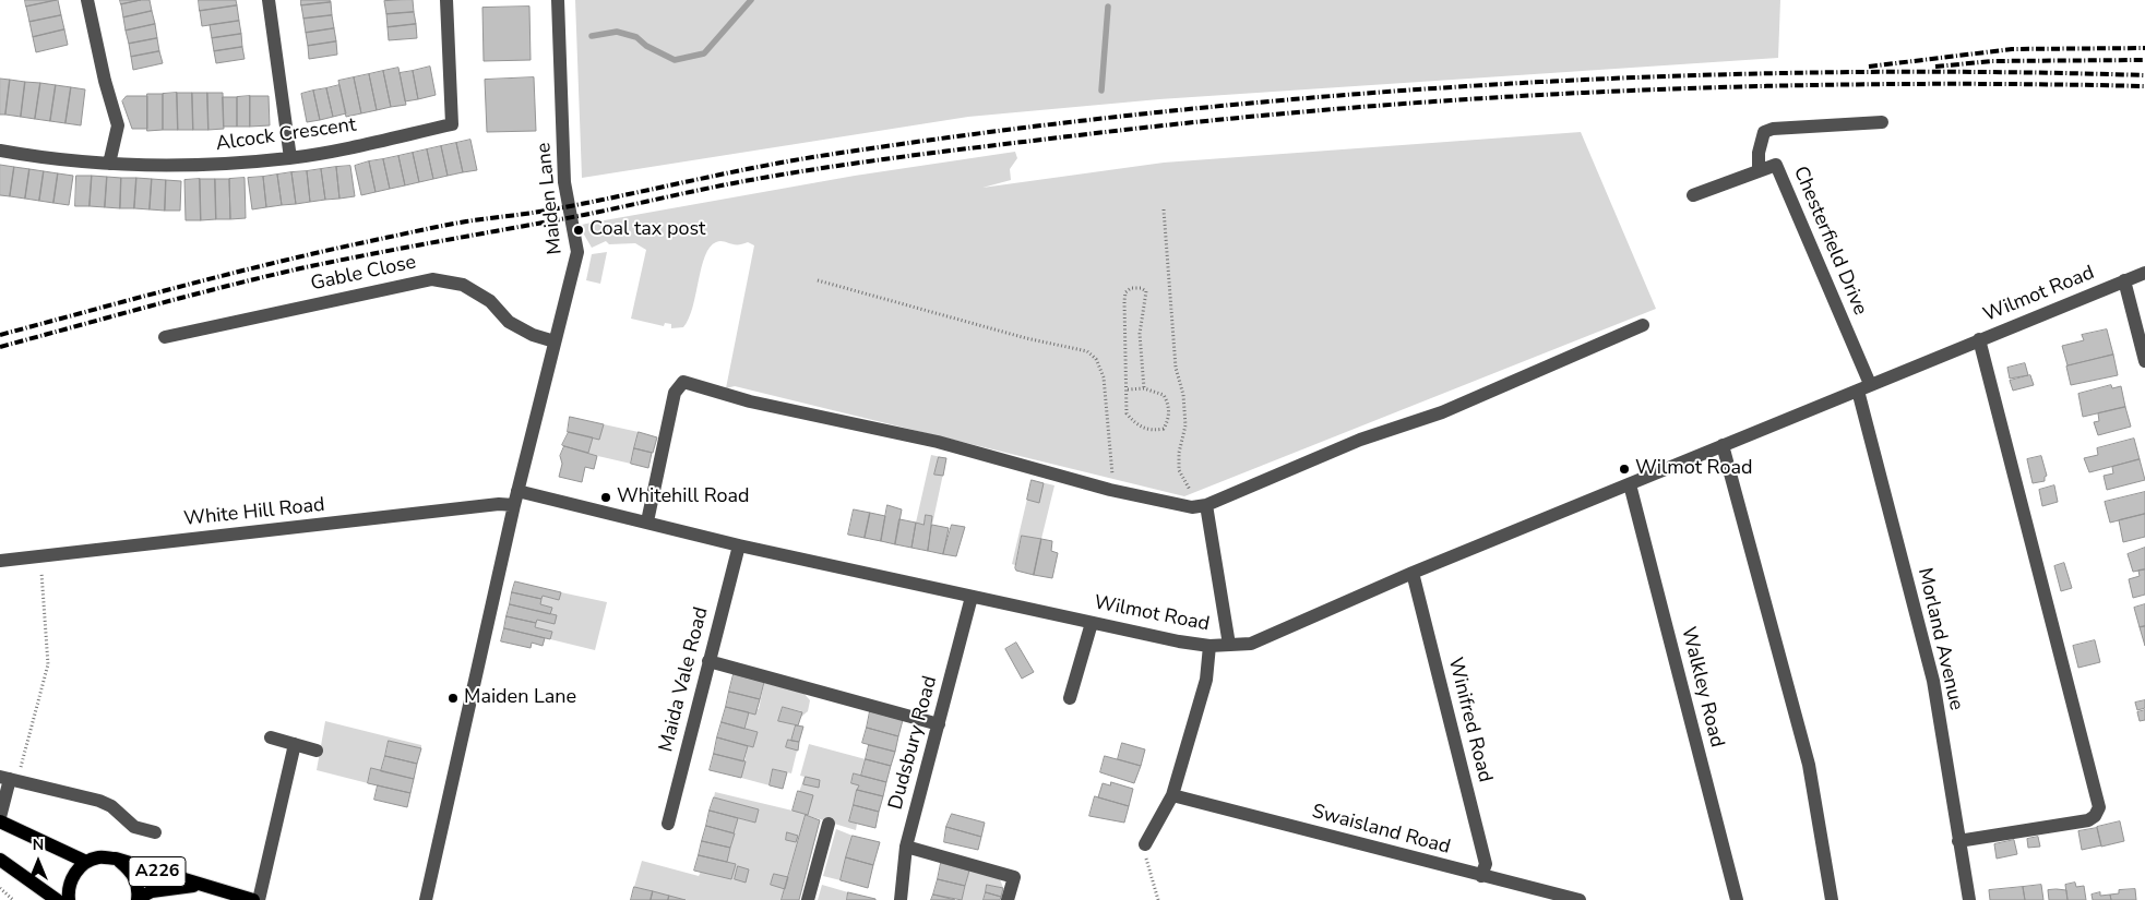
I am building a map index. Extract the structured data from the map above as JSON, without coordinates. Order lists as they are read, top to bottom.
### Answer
{
  "streets": {
    "main road": ["A226"],
    "street": [
      "Alcock Crescent",
      "Maiden Lane",
      "Chesterfield Drive",
      "Gable Close",
      "Wilmot Road",
      "White Hill Road",
      "Morland Avenue",
      "Maida Vale Road",
      "Walkley Road",
      "Winifred Road",
      "Dudsbury Road",
      "Swaisland Road"
    ]
  },
  "crossings": [
    ["Maiden Lane", "Gable Close"],
    ["Maiden Lane", "Wilmot Road"],
    ["Maiden Lane", "White Hill Road"],
    ["Chesterfield Drive", "Wilmot Road"],
    ["Chesterfield Drive", "Morland Avenue"],
    ["Wilmot Road", "Morland Avenue"],
    ["Wilmot Road", "Maida Vale Road"],
    ["Wilmot Road", "Walkley Road"],
    ["Wilmot Road", "Winifred Road"],
    ["Wilmot Road", "Dudsbury Road"],
    ["Winifred Road", "Swaisland Road"]
  ],
  "places": [
    "Coal tax post",
    "Wilmot Road",
    "Whitehill Road",
    "Maiden Lane"
  ],
  "north": "top"
}
